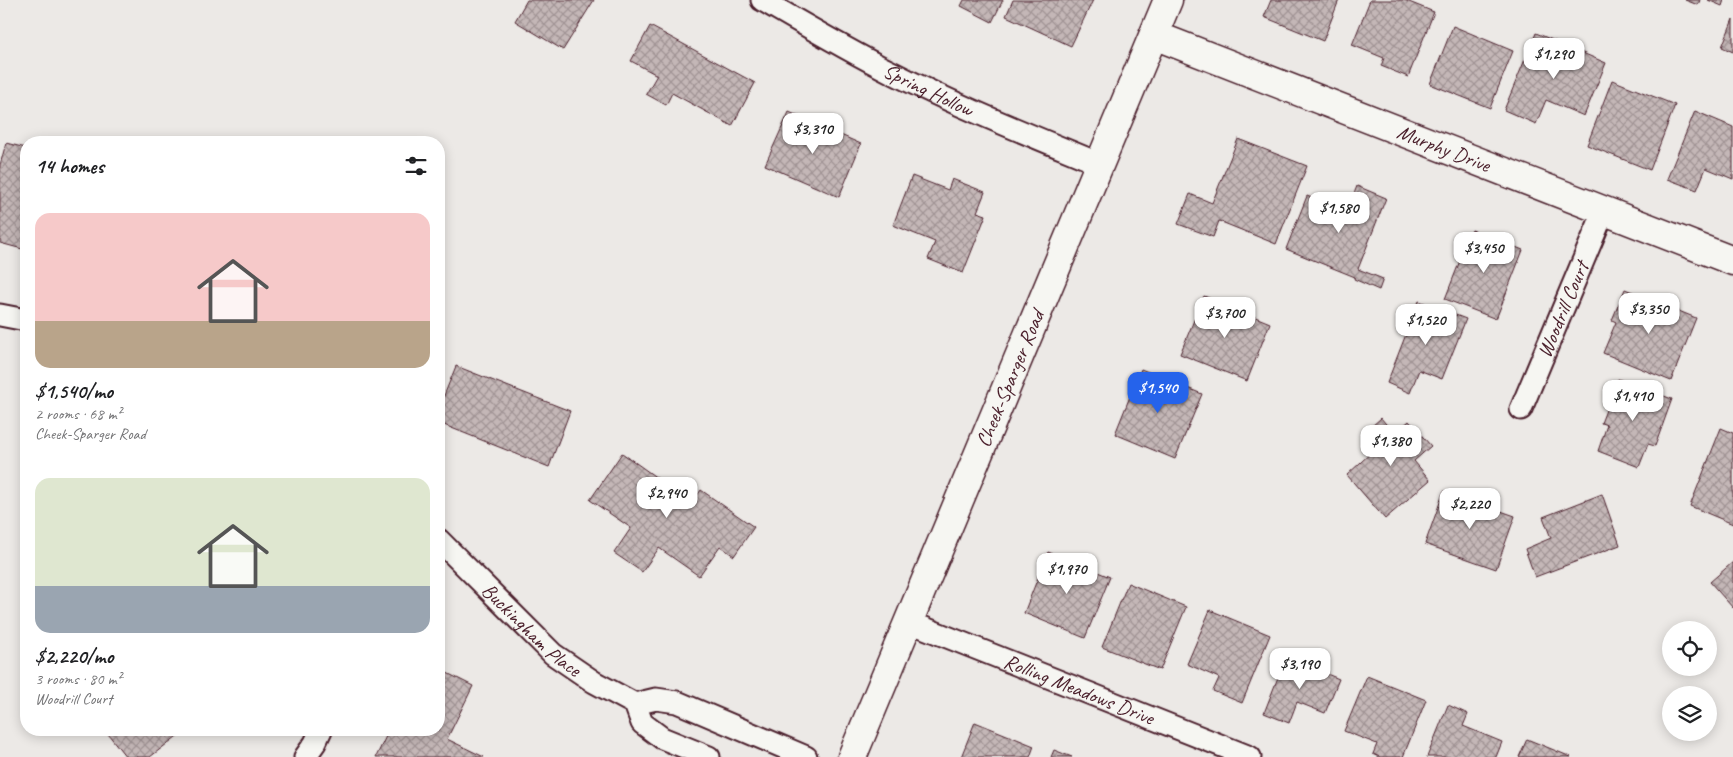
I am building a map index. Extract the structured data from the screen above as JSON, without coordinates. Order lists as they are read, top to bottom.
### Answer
{
  "streets": {
    "main road": ["Murphy Drive", "Cheek-Sparger Road"],
    "street": [
      "Spring Hollow",
      "Woodrill Court",
      "Buckingham Place",
      "Rolling Meadows Drive"
    ]
  },
  "crossings": [
    ["Spring Hollow", "Cheek-Sparger Road"],
    ["Murphy Drive", "Woodrill Court"],
    ["Murphy Drive", "Cheek-Sparger Road"],
    ["Cheek-Sparger Road", "Rolling Meadows Drive"]
  ],
  "page": {
    "price": [
      "$1,290",
      "$3,310",
      "$1,580",
      "$3,450",
      "$3,350",
      "$3,700",
      "$1,520",
      "$1,540",
      "$1,410",
      "$1,380",
      "$2,940",
      "$2,220",
      "$1,970",
      "$3,190"
    ],
    "heading": "14 homes",
    "list": [
      {
        "name": "$1,540/mo",
        "note": "2 rooms · 68 m² · Cheek-Sparger Road"
      },
      {
        "name": "$2,220/mo",
        "note": "3 rooms · 80 m² · Woodrill Court"
      }
    ]
  }
}
